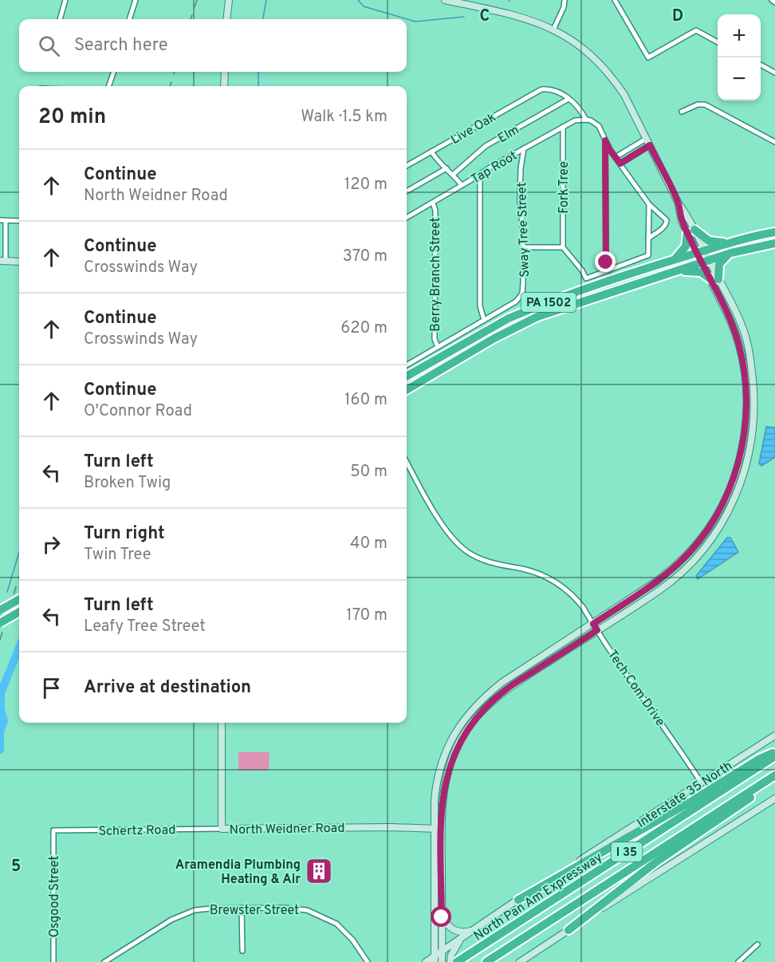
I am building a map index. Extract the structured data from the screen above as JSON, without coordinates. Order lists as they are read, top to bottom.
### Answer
{
  "streets": {
    "highway": ["PA 1502", "I 35", "North Pan Am Expressway"],
    "main road": ["Interstate 35 North", "North Weidner Road"],
    "street": [
      "Live Oak",
      "Elm",
      "Tap Root",
      "Fork Tree",
      "Sway Tree Street",
      "Berry Branch Street",
      "Tech Com Drive",
      "Schertz Road",
      "Osgood Street",
      "Brewster Street"
    ]
  },
  "crossings": [
    ["Live Oak", "Elm"],
    ["Tap Root", "Fork Tree"],
    ["Tap Root", "Sway Tree Street"],
    ["Tap Root", "Berry Branch Street"],
    ["Tech Com Drive", "Interstate 35 North"],
    ["North Weidner Road", "Schertz Road"],
    ["Schertz Road", "Osgood Street"]
  ],
  "places": {
    "building": ["Aramendia Plumbing Heating & Air"]
  },
  "page": {
    "map_buttons": ["+", "−"],
    "search": "Search here",
    "heading": ["20 min", "Walk · 1.5 km"],
    "list": [
      ["Continue", "North Weidner Road", "120 m"],
      ["Continue", "Crosswinds Way", "370 m"],
      ["Continue", "Crosswinds Way", "620 m"],
      ["Continue", "O'Connor Road", "160 m"],
      ["Turn left", "Broken Twig", "50 m"],
      ["Turn right", "Twin Tree", "40 m"],
      ["Turn left", "Leafy Tree Street", "170 m"],
      "Arrive at destination"
    ]
  },
  "grid": {
    "columns": ["C", "D"],
    "rows": ["5"]
  }
}
